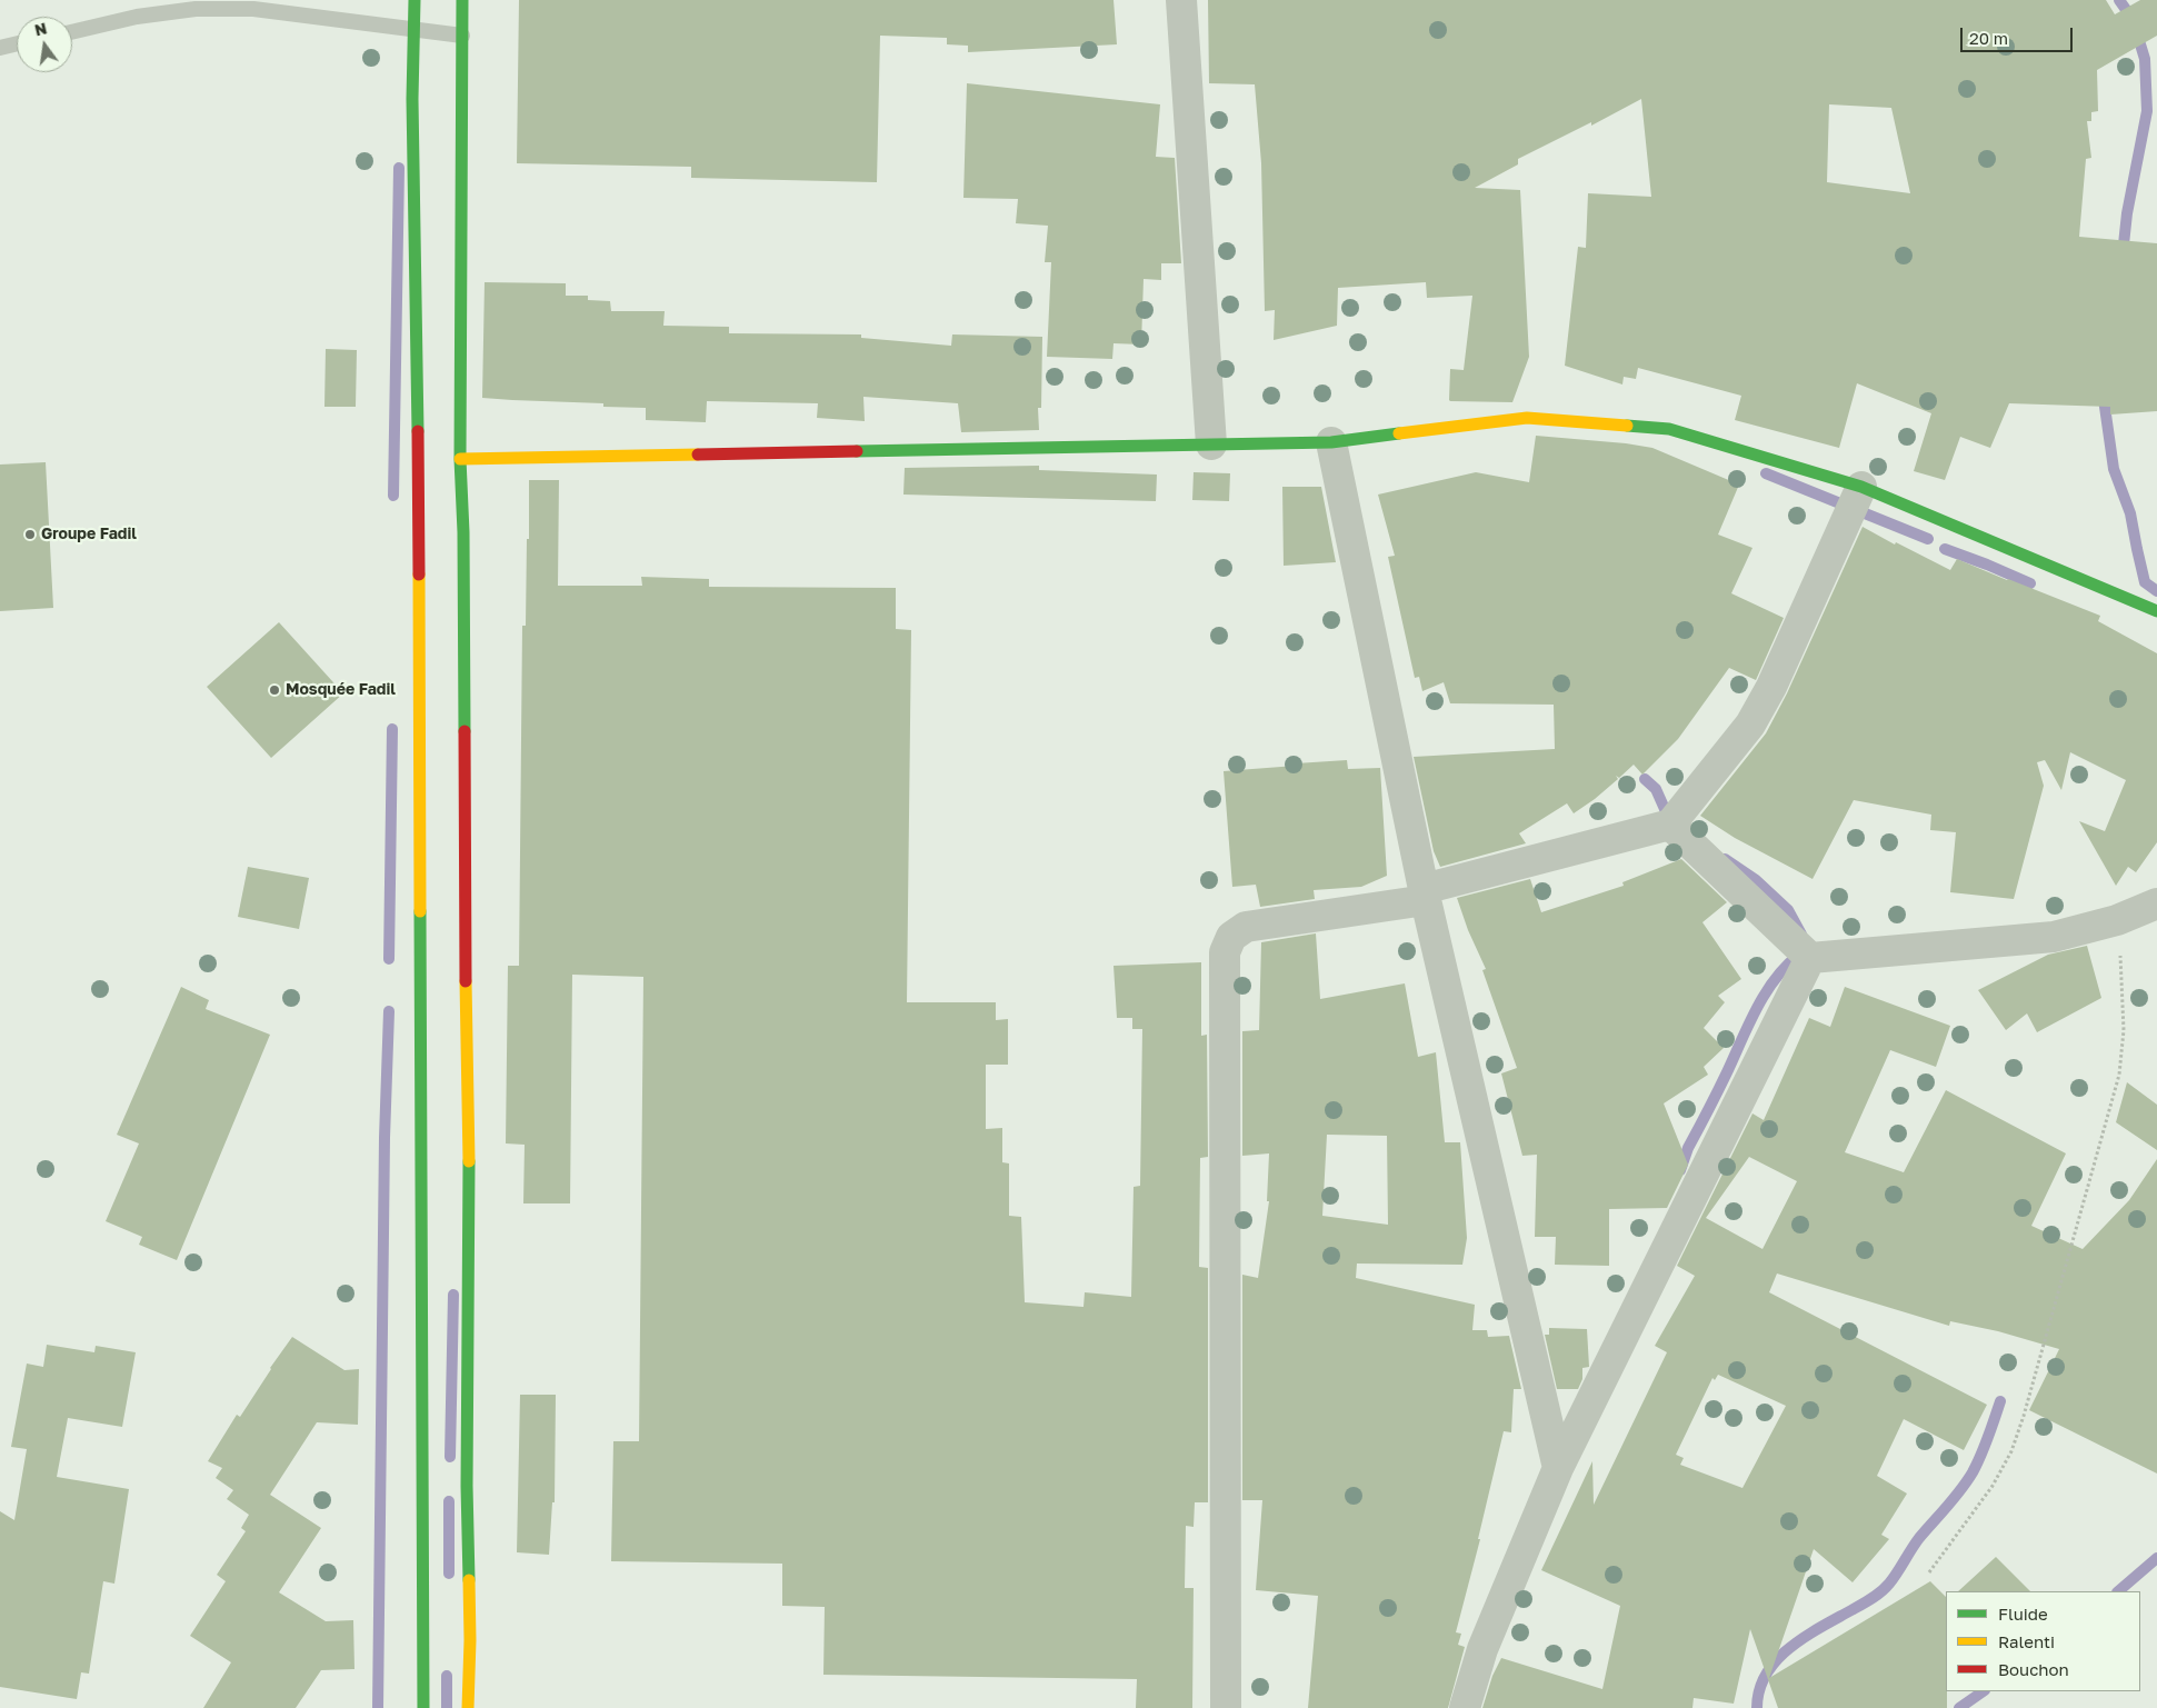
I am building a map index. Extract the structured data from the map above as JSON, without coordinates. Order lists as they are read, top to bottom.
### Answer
{
  "places": ["Groupe Fadil", "Mosquée Fadil"],
  "legend": ["Fluide", "Ralenti", "Bouchon"],
  "scale_bar": "20 m",
  "north": "top"
}
